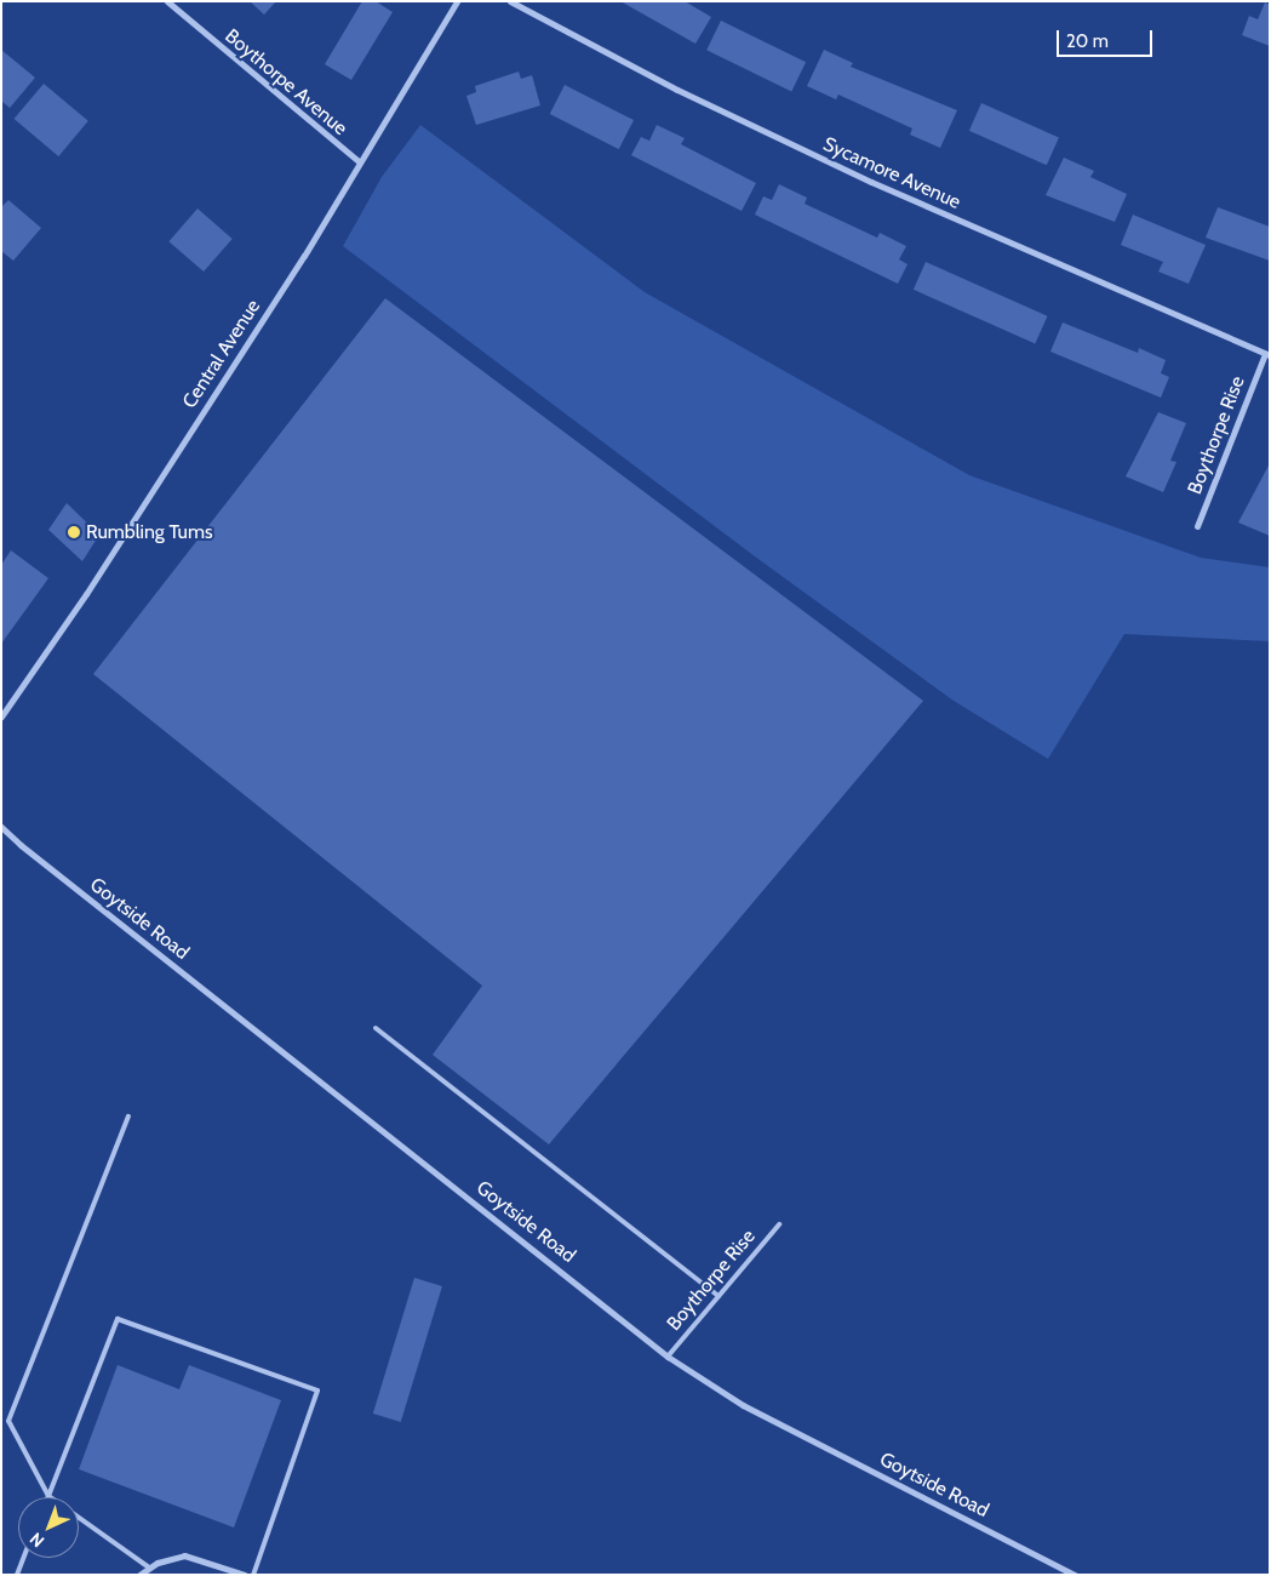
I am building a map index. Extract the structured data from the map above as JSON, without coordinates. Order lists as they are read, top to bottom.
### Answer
{
  "streets": {
    "street": [
      "Boythorpe Avenue",
      "Sycamore Avenue",
      "Central Avenue",
      "Boythorpe Rise",
      "Goytside Road"
    ]
  },
  "crossings": [
    ["Boythorpe Avenue", "Central Avenue"],
    ["Sycamore Avenue", "Boythorpe Rise"],
    ["Boythorpe Rise", "Goytside Road"]
  ],
  "places": ["Rumbling Tums"],
  "scale_bar": "20 m",
  "north": "bottom left"
}
